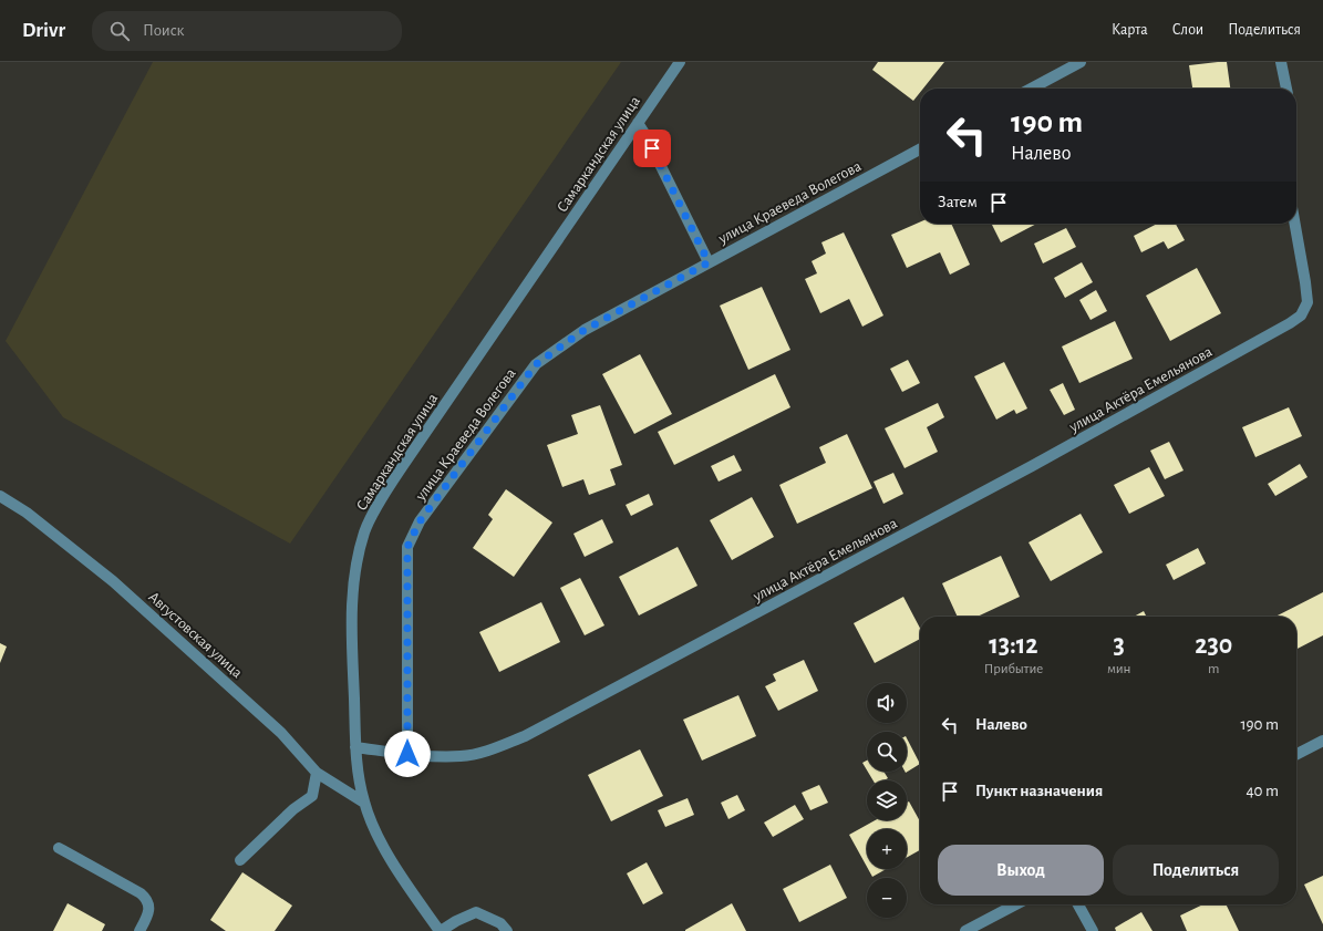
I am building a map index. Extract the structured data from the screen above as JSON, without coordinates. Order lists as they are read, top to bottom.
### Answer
{
  "streets": {
    "street": [
      "Самаркандская улица",
      "улица Краеведа Волегова",
      "улица Актёра Емельянова",
      "Августовская улица"
    ]
  },
  "crossings": [
    ["Самаркандская улица", "улица Актёра Емельянова"],
    ["Самаркандская улица", "Августовская улица"],
    ["улица Краеведа Волегова", "улица Актёра Емельянова"]
  ],
  "page": {
    "header": "Drivr",
    "search": "Поиск",
    "nav": ["Карта", "Слои", "Поделиться"],
    "turn": ["190 m", "Налево"],
    "then": "Затем",
    "eta": [
      "13:12",
      "Прибытие",
      "3",
      "мин",
      "230",
      "m"
    ],
    "map_buttons": ["+", "−"],
    "list": [
      {
        "name": "Налево",
        "value": "190 m"
      },
      {
        "name": "Пункт назначения",
        "value": "40 m"
      }
    ],
    "buttons": ["Выход", "Поделиться"]
  }
}
